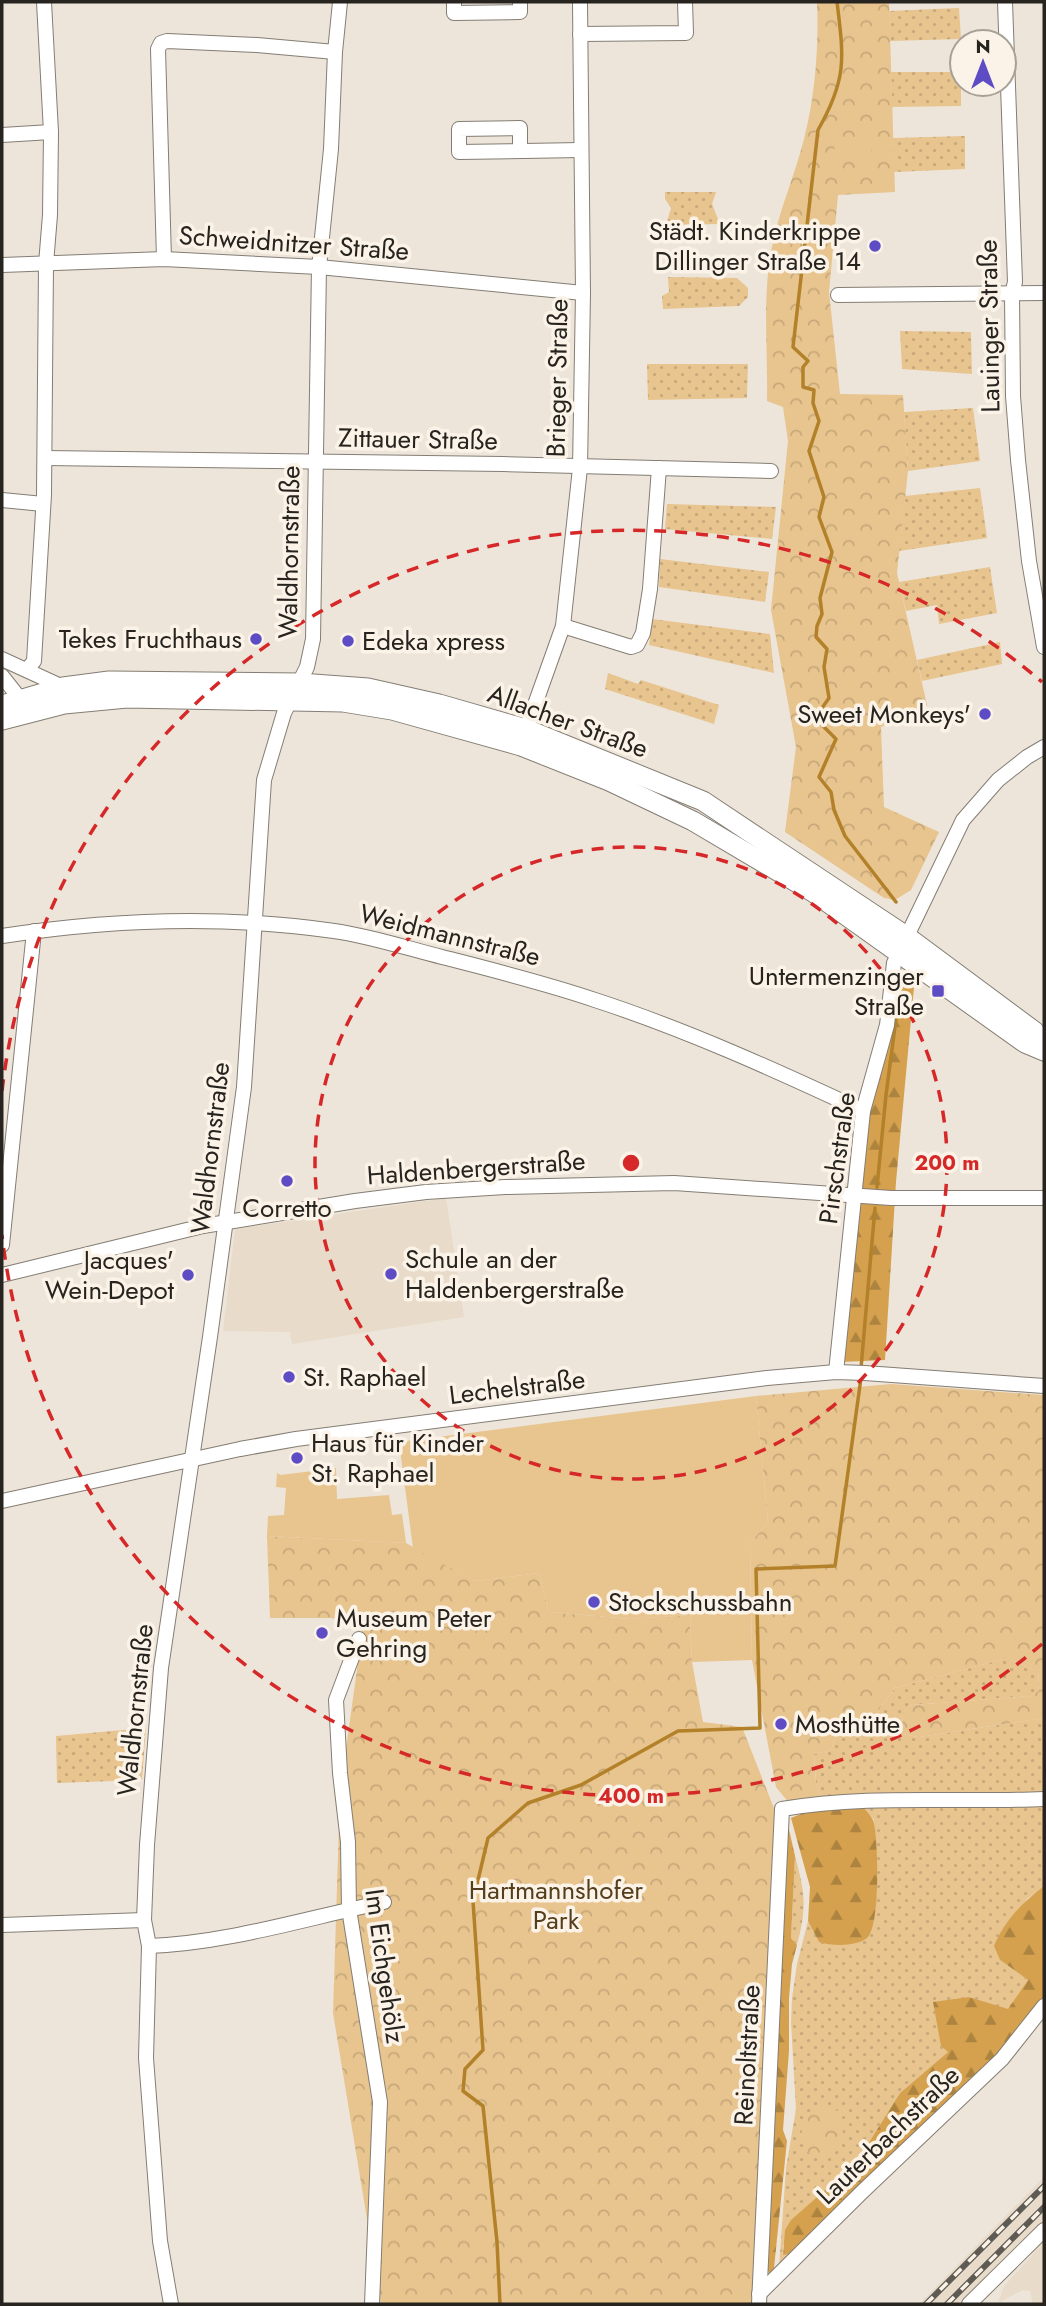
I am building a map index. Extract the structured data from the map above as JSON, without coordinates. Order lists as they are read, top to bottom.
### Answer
{
  "streets": {
    "main road": ["Allacher Straße"],
    "street": [
      "Schweidnitzer Straße",
      "Lauinger Straße",
      "Brieger Straße",
      "Zittauer Straße",
      "Waldhornstraße",
      "Weidmannstraße",
      "Pirschstraße",
      "Haldenbergerstraße",
      "Lechelstraße",
      "Im Eichgehölz",
      "Reinoltstraße",
      "Lauterbachstraße"
    ]
  },
  "crossings": [
    ["Schweidnitzer Straße", "Brieger Straße"],
    ["Schweidnitzer Straße", "Waldhornstraße"],
    ["Brieger Straße", "Zittauer Straße"],
    ["Brieger Straße", "Allacher Straße"],
    ["Zittauer Straße", "Waldhornstraße"],
    ["Waldhornstraße", "Allacher Straße"],
    ["Waldhornstraße", "Weidmannstraße"],
    ["Waldhornstraße", "Haldenbergerstraße"],
    ["Waldhornstraße", "Lechelstraße"],
    ["Allacher Straße", "Pirschstraße"],
    ["Weidmannstraße", "Pirschstraße"],
    ["Pirschstraße", "Haldenbergerstraße"],
    ["Pirschstraße", "Lechelstraße"],
    ["Reinoltstraße", "Lauterbachstraße"]
  ],
  "parks": ["Hartmannshofer Park"],
  "places": {
    "other": [
      "Städt. Kinderkrippe Dillinger Straße 14",
      "Tekes Fruchthaus",
      "Edeka xpress",
      "Sweet Monkeys'",
      "Corretto",
      "Schule an der Haldenbergerstraße",
      "Jacques' Wein-Depot",
      "St. Raphael",
      "Haus für Kinder St. Raphael",
      "Stockschussbahn",
      "Museum Peter Gehring",
      "Mosthütte"
    ],
    "transit": ["Untermenzinger Straße"]
  },
  "north": "top",
  "rings": ["200 m", "400 m"]
}
